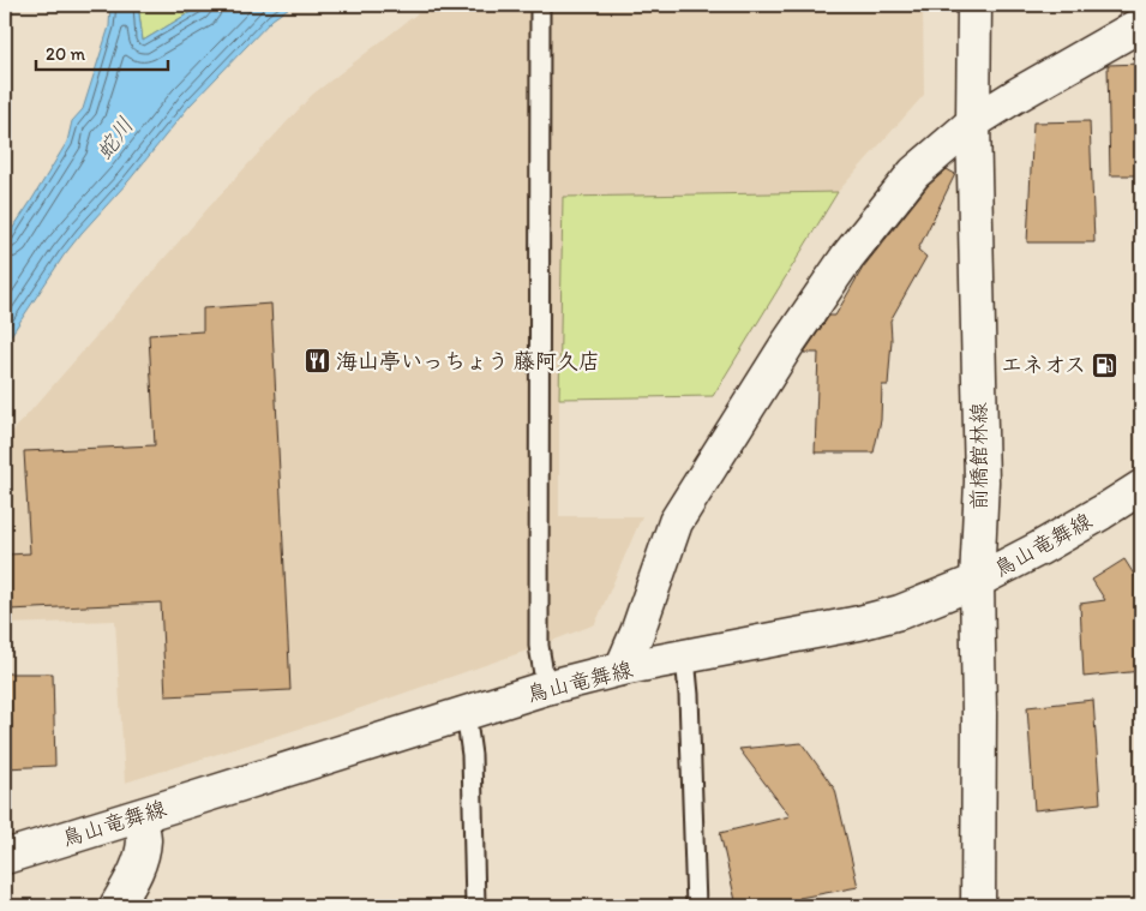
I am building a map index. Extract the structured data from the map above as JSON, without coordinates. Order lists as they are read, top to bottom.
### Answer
{
  "streets": {
    "main road": ["前橋館林線", "鳥山竜舞線"]
  },
  "crossings": [
    ["前橋館林線", "鳥山竜舞線"]
  ],
  "water": ["蛇川"],
  "places": {
    "restaurant": ["海山亭いっちょう 藤阿久店"],
    "fuel station": ["エネオス"]
  },
  "scale_bar": "20 m"
}
